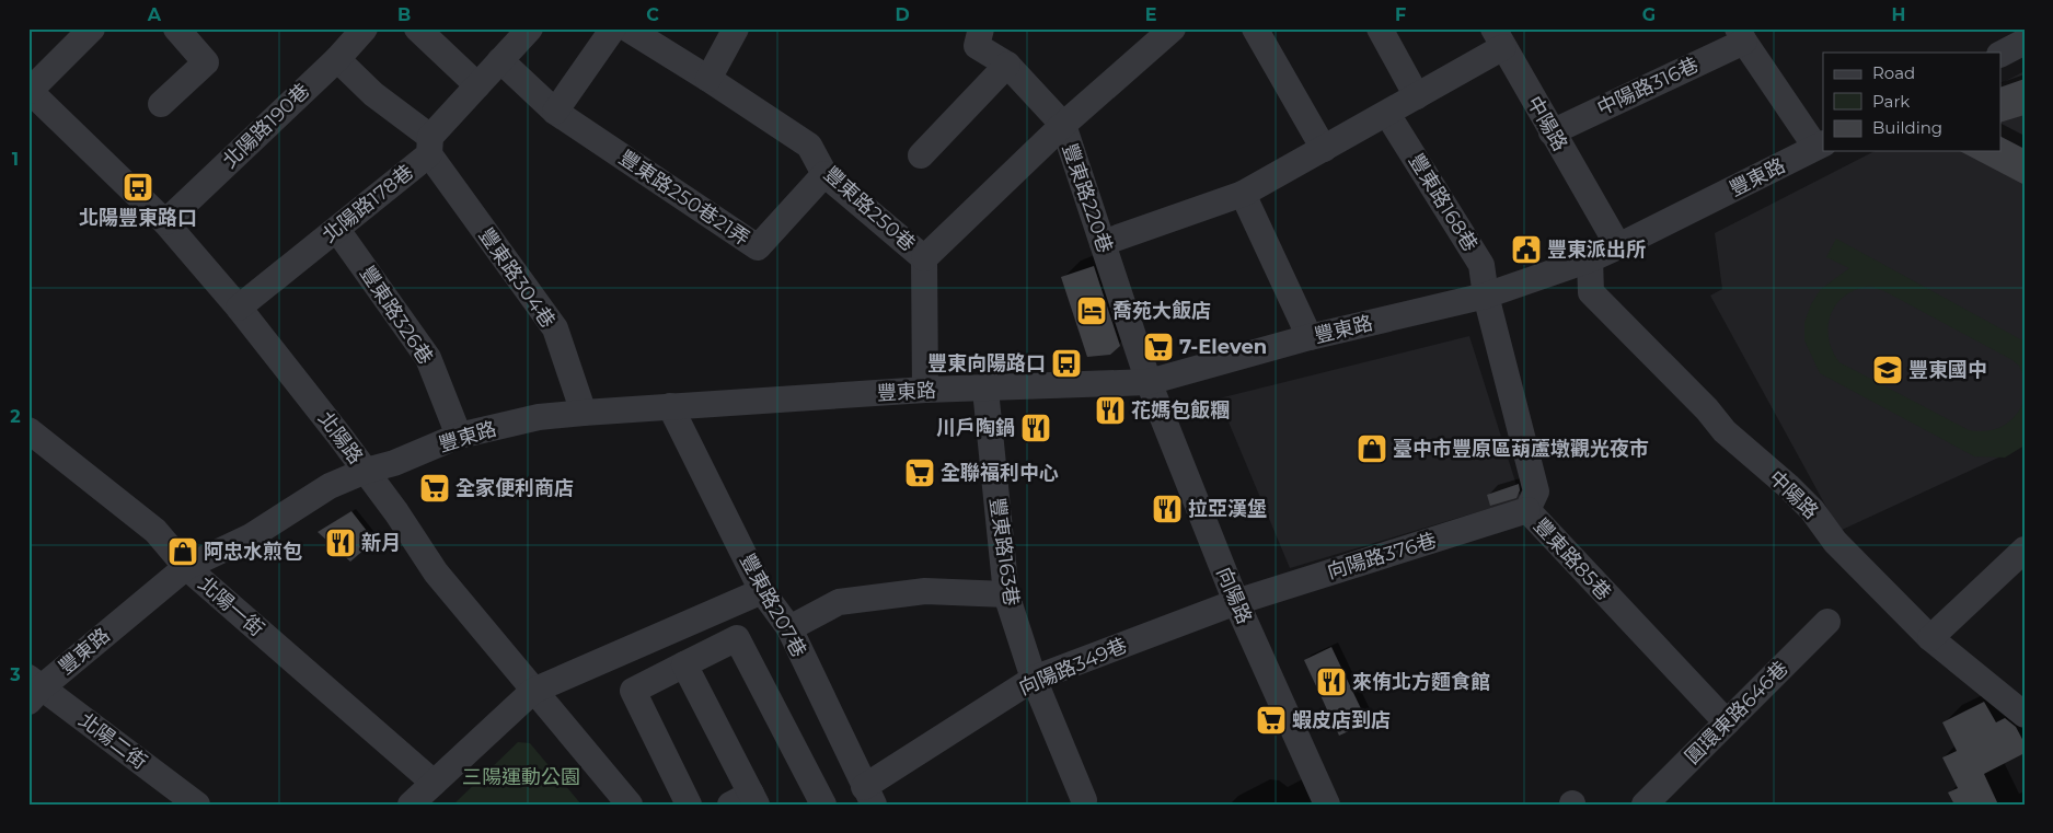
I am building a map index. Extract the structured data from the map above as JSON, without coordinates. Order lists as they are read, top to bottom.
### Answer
{
  "streets": {
    "street": [
      "中陽路316巷",
      "中陽路",
      "北陽路190巷",
      "豐東路",
      "豐東路250巷21弄",
      "豐東路220巷",
      "豐東路168巷",
      "北陽路178巷",
      "豐東路250巷",
      "豐東路304巷",
      "豐東路326巷",
      "北陽路",
      "豐東路163巷",
      "向陽路376巷",
      "豐東路85巷",
      "向陽路",
      "豐東路207巷",
      "北陽一街",
      "向陽路349巷",
      "圓環東路646巷",
      "北陽二街"
    ]
  },
  "crossings": [
    ["中陽路316巷", "中陽路"],
    ["中陽路", "豐東路"],
    ["北陽路190巷", "豐東路304巷"],
    ["北陽路190巷", "北陽路"],
    ["豐東路", "豐東路220巷"],
    ["豐東路", "豐東路168巷"],
    ["豐東路", "豐東路250巷"],
    ["豐東路", "豐東路304巷"],
    ["豐東路", "豐東路326巷"],
    ["豐東路", "北陽路"],
    ["豐東路", "豐東路163巷"],
    ["豐東路", "豐東路85巷"],
    ["豐東路", "向陽路"],
    ["豐東路", "豐東路207巷"],
    ["豐東路", "北陽一街"],
    ["豐東路", "北陽二街"],
    ["豐東路250巷21弄", "豐東路250巷"],
    ["豐東路220巷", "向陽路"],
    ["豐東路168巷", "豐東路85巷"],
    ["北陽路178巷", "豐東路304巷"],
    ["北陽路178巷", "豐東路326巷"],
    ["北陽路178巷", "北陽路"],
    ["豐東路163巷", "向陽路349巷"],
    ["向陽路376巷", "豐東路85巷"],
    ["向陽路376巷", "向陽路"],
    ["向陽路376巷", "向陽路349巷"],
    ["豐東路85巷", "圓環東路646巷"],
    ["向陽路", "向陽路349巷"],
    ["豐東路207巷", "向陽路349巷"]
  ],
  "parks": ["三陽運動公園"],
  "places": {
    "bus stop": ["北陽豐東路口", "豐東向陽路口"],
    "public building": ["豐東派出所"],
    "hotel": ["喬苑大飯店"],
    "supermarket": [
      "7-Eleven",
      "全聯福利中心",
      "全家便利商店",
      "蝦皮店到店"
    ],
    "school or university": ["豐東國中"],
    "restaurant": [
      "花媽包飯糰",
      "川戶陶鍋",
      "拉亞漢堡",
      "新月",
      "來侑北方麵食館"
    ],
    "shop": ["臺中市豐原區葫蘆墩觀光夜市", "阿忠水煎包"]
  },
  "legend": ["Road", "Park", "Building"],
  "grid": {
    "columns": [
      "A",
      "B",
      "C",
      "D",
      "E",
      "F",
      "G",
      "H"
    ],
    "rows": ["1", "2", "3"]
  }
}
